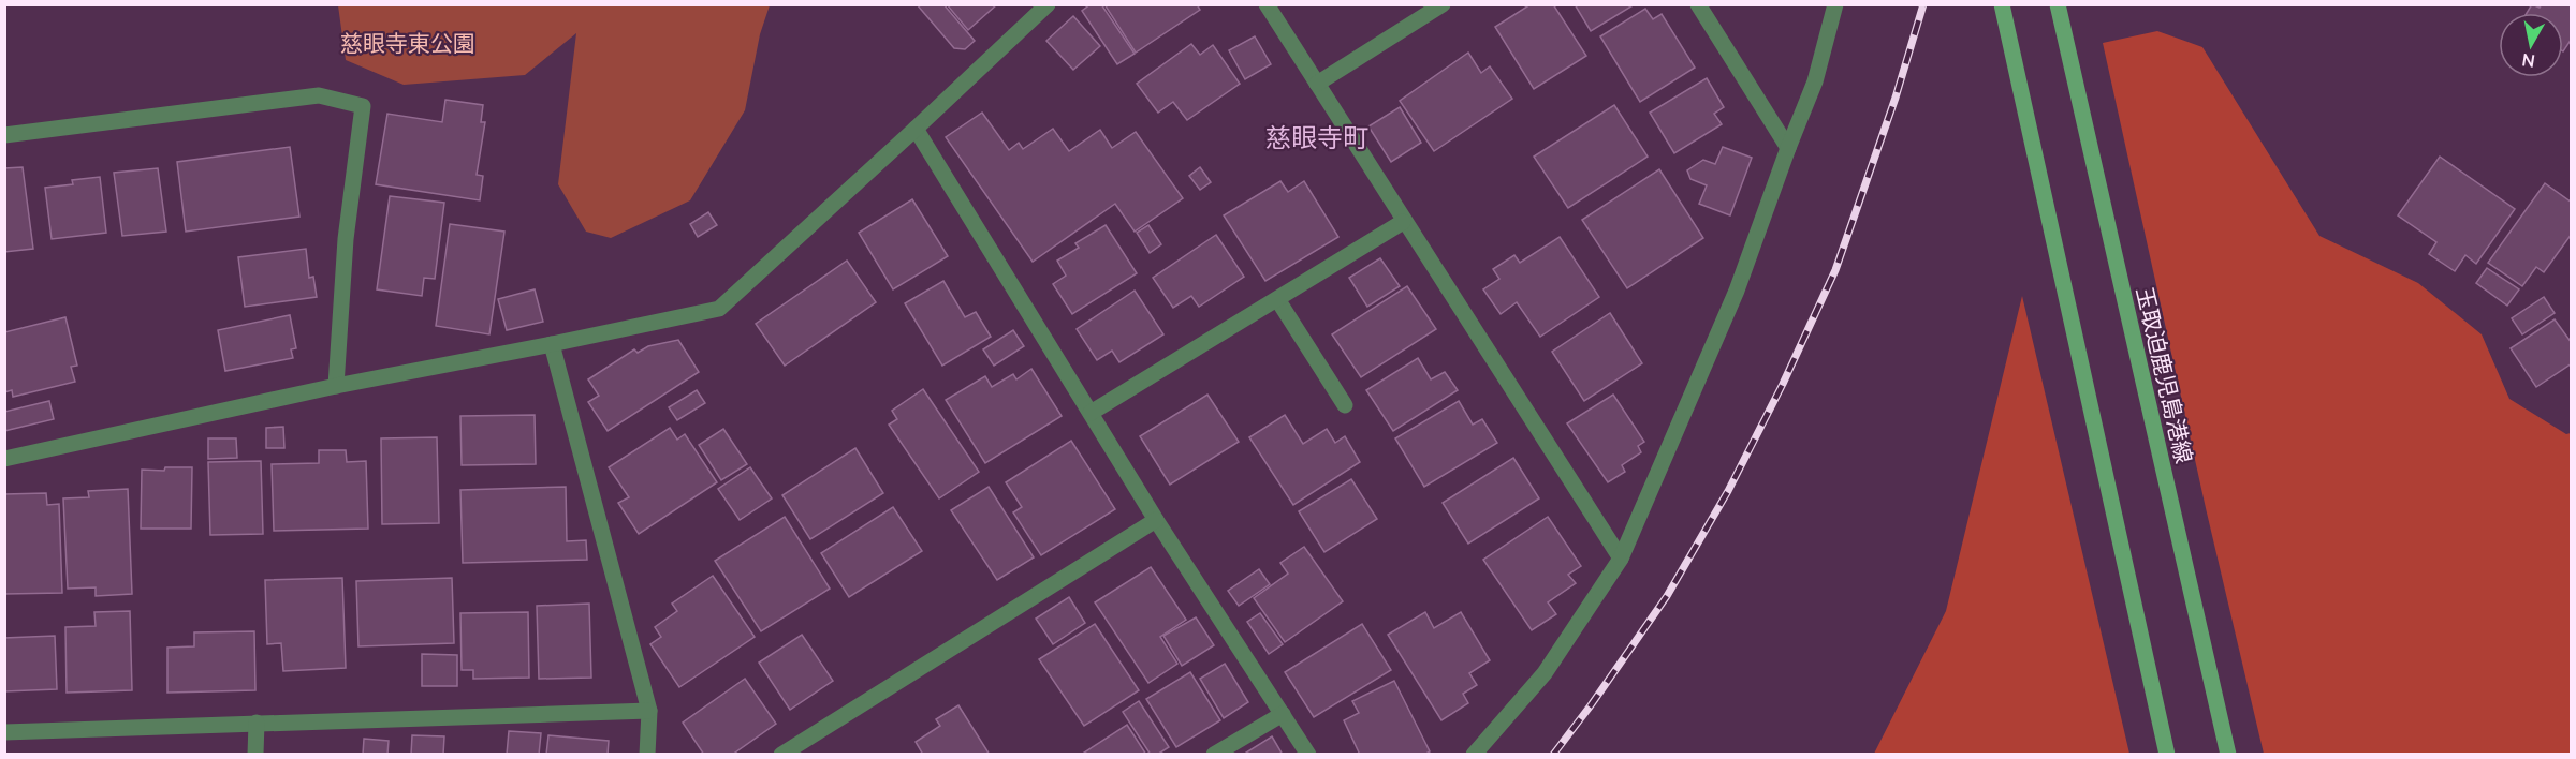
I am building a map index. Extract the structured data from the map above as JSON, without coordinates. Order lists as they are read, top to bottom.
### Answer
{
  "streets": {
    "main road": ["玉取迫鹿児島港線"]
  },
  "districts": ["慈眼寺町"],
  "parks": ["慈眼寺東公園"],
  "north": "bottom"
}
